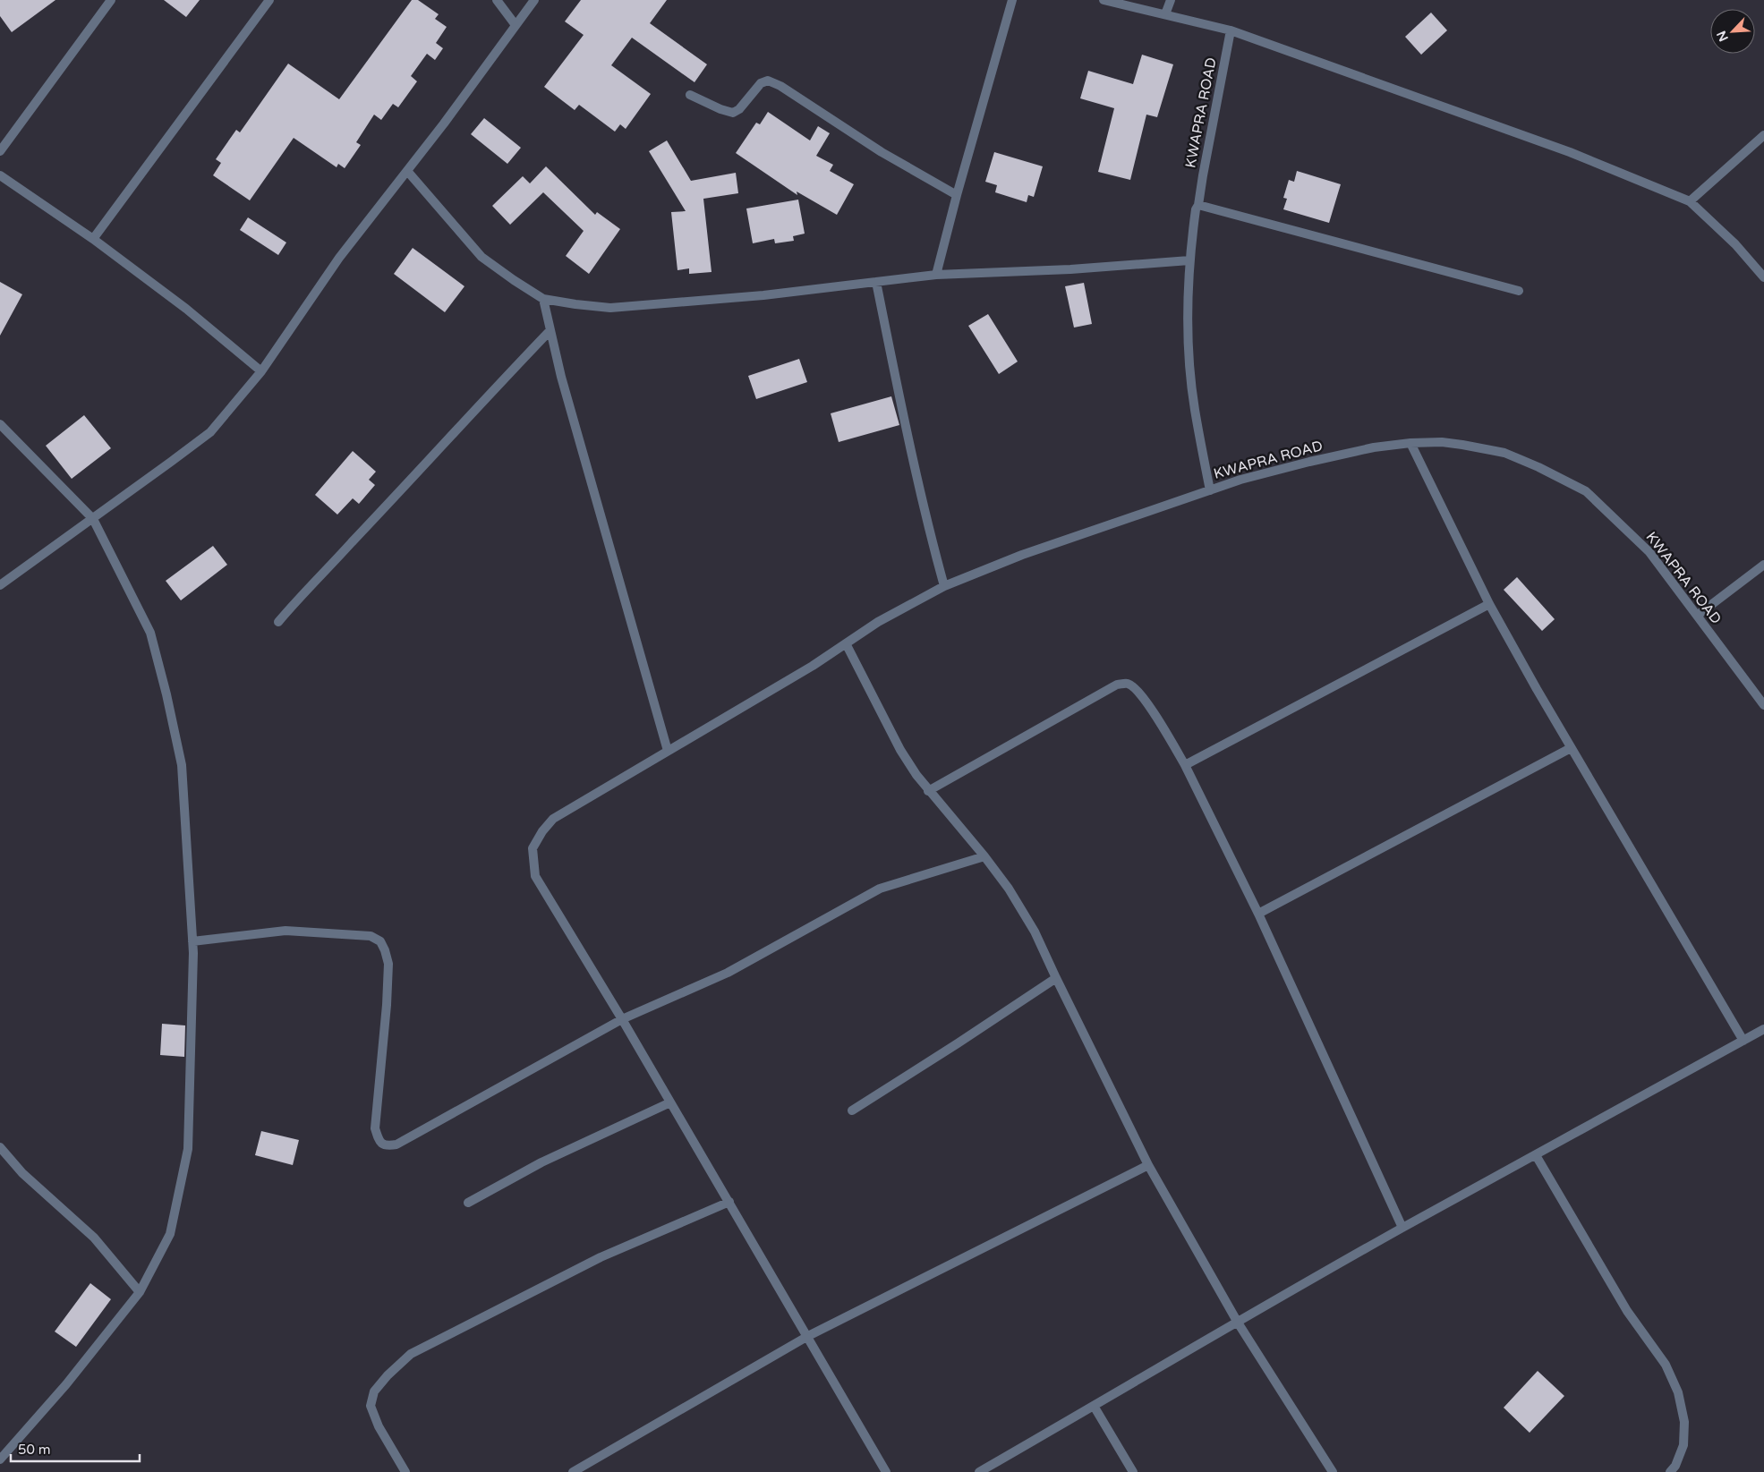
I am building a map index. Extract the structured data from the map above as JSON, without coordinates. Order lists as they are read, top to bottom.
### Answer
{
  "streets": {
    "street": ["KWAPRA ROAD"]
  },
  "scale_bar": "50 m",
  "north": "bottom left"
}
